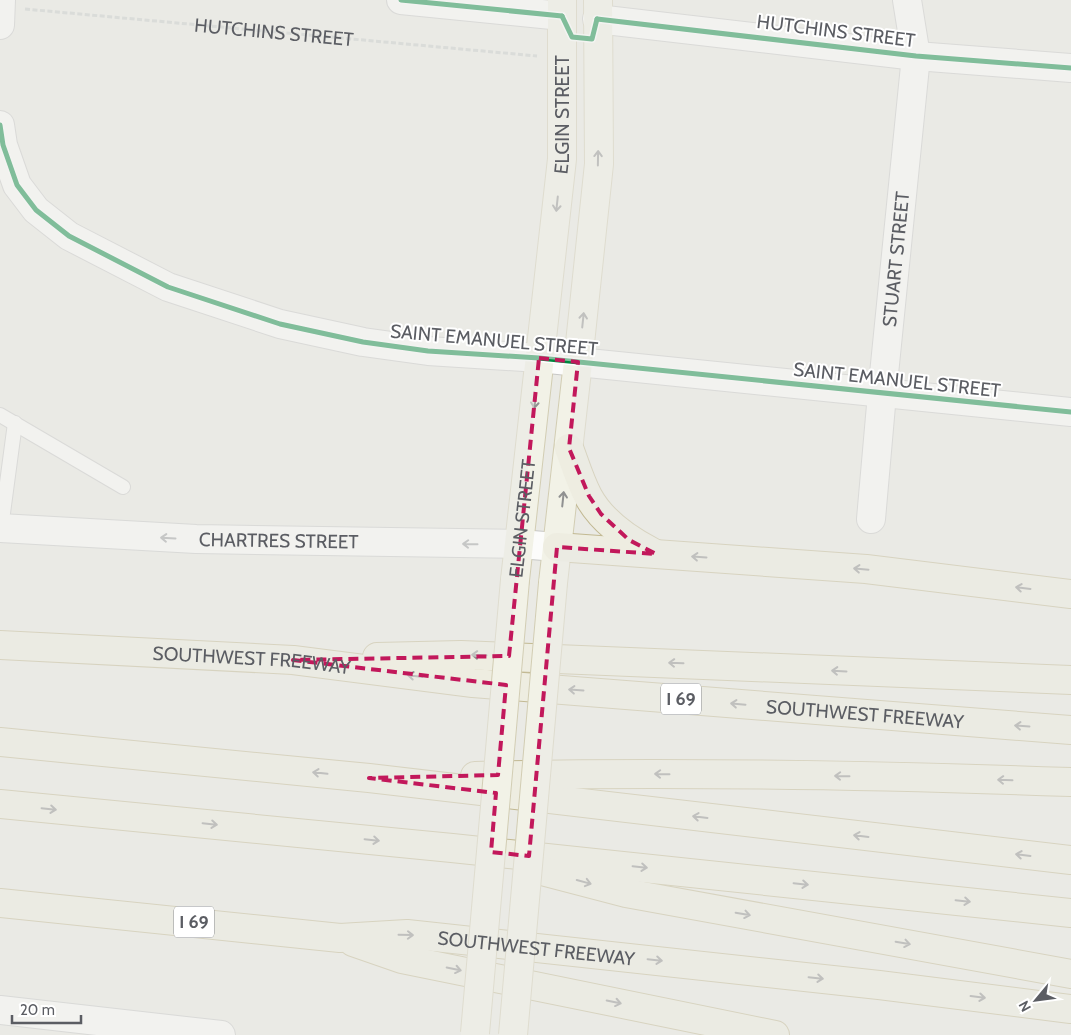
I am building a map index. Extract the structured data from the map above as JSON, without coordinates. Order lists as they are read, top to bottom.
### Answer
{
  "streets": {
    "highway": ["SOUTHWEST FREEWAY", "I 69"],
    "main road": ["ELGIN STREET"],
    "street": [
      "HUTCHINS STREET",
      "STUART STREET",
      "SAINT EMANUEL STREET",
      "CHARTRES STREET"
    ]
  },
  "crossings": [
    ["HUTCHINS STREET", "ELGIN STREET"],
    ["HUTCHINS STREET", "STUART STREET"],
    ["ELGIN STREET", "SAINT EMANUEL STREET"],
    ["ELGIN STREET", "CHARTRES STREET"],
    ["STUART STREET", "SAINT EMANUEL STREET"]
  ],
  "one_way": ["CHARTRES STREET"],
  "scale_bar": "20 m",
  "north": "bottom left"
}
